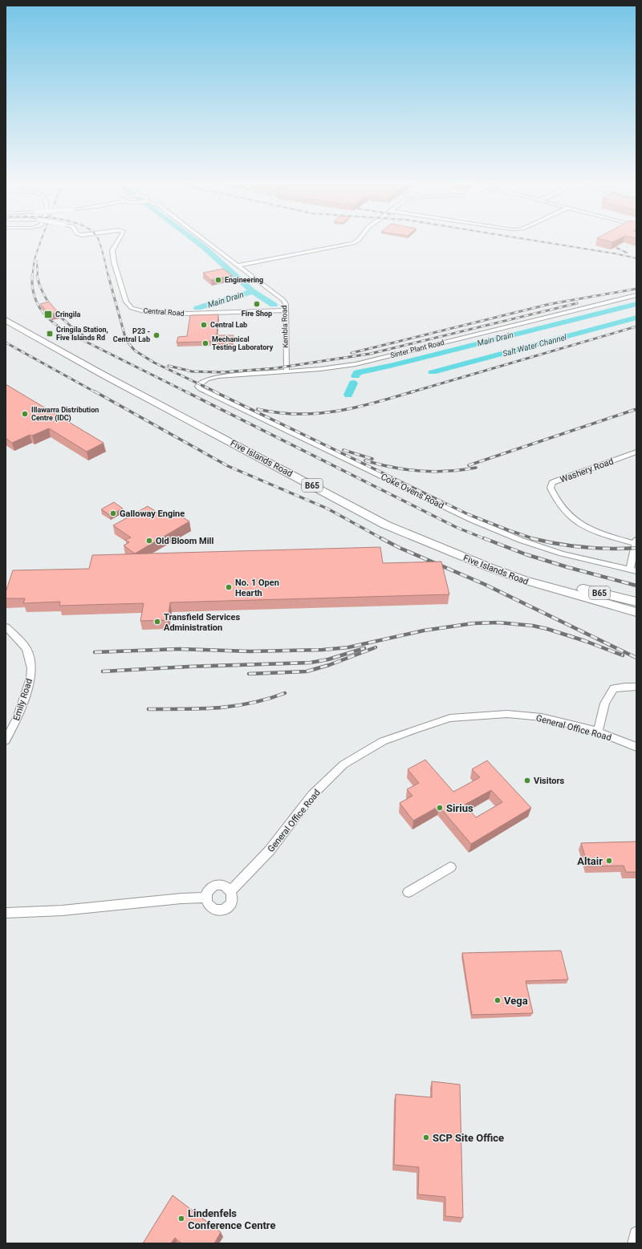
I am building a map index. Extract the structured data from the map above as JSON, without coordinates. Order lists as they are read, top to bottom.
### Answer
{
  "streets": {
    "main road": ["Five Islands Road", "B65"],
    "street": [
      "Central Road",
      "Kembla Road",
      "Sinter Plant Road",
      "Washery Road",
      "Coke Ovens Road",
      "Emily Road",
      "General Office Road"
    ]
  },
  "crossings": [
    ["Central Road", "Kembla Road"],
    ["Kembla Road", "Sinter Plant Road"],
    ["Sinter Plant Road", "Coke Ovens Road"]
  ],
  "water": ["Main Drain", "Salt Water Channel"],
  "places": {
    "other": [
      "Engineering",
      "Fire Shop",
      "Central Lab",
      "P23 - Central Lab",
      "Mechanical Testing Laboratory",
      "Illawarra Distribution Centre (IDC)",
      "Galloway Engine",
      "Old Bloom Mill",
      "No. 1 Open Hearth",
      "Transfield Services Administration",
      "Visitors",
      "Sirius",
      "Altair",
      "Vega",
      "SCP Site Office",
      "Lindenfels Conference Centre"
    ],
    "transit": ["Cringila", "Cringila Station, Five Islands Rd"]
  }
}
